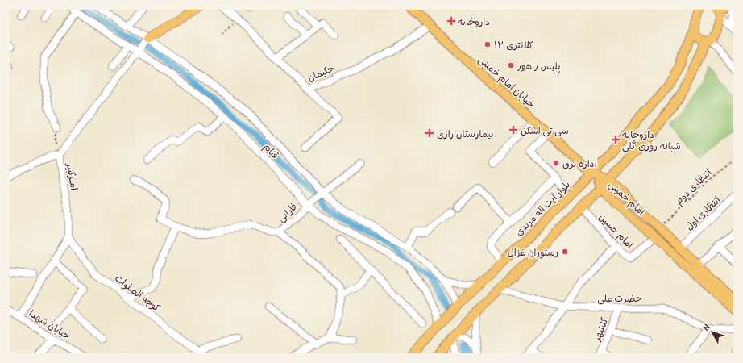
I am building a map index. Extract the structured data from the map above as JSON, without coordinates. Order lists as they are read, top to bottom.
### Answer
{
  "streets": {
    "main road": ["خیابان امام خمینی", "امام خمینی", "بلوار آیت اله مرندی"],
    "street": [
      "حکیمان",
      "قیام",
      "امیرکبیر",
      "فارابی",
      "انتظاری اول",
      "امام حسین",
      "کوچه الصلوات",
      "حضرت علی",
      "خیابان شهدا",
      "گلشهر"
    ],
    "path": ["انتظاری دوم"]
  },
  "crossings": [
    ["حکیمان", "خیابان امام خمینی"],
    ["خیابان امام خمینی", "امام خمینی"],
    ["خیابان امام خمینی", "بلوار آیت اله مرندی"],
    ["قیام", "امیرکبیر"],
    ["قیام", "بلوار آیت اله مرندی"],
    ["قیام", "فارابی"],
    ["امیرکبیر", "کوچه الصلوات"],
    ["انتظاری دوم", "امام خمینی"],
    ["امام خمینی", "بلوار آیت اله مرندی"],
    ["امام خمینی", "انتظاری اول"],
    ["امام خمینی", "امام حسین"],
    ["حضرت علی", "گلشهر"]
  ],
  "places": {
    "health": [
      "داروخانه",
      "سی تی اسکن",
      "بیمارستان رازی",
      "داروخانه شبانه روزی گلی"
    ],
    "other": [
      "کلانتری ۱۲",
      "پلیس راهور",
      "اداره برق",
      "رستوران غزال"
    ]
  },
  "north": "top left"
}
